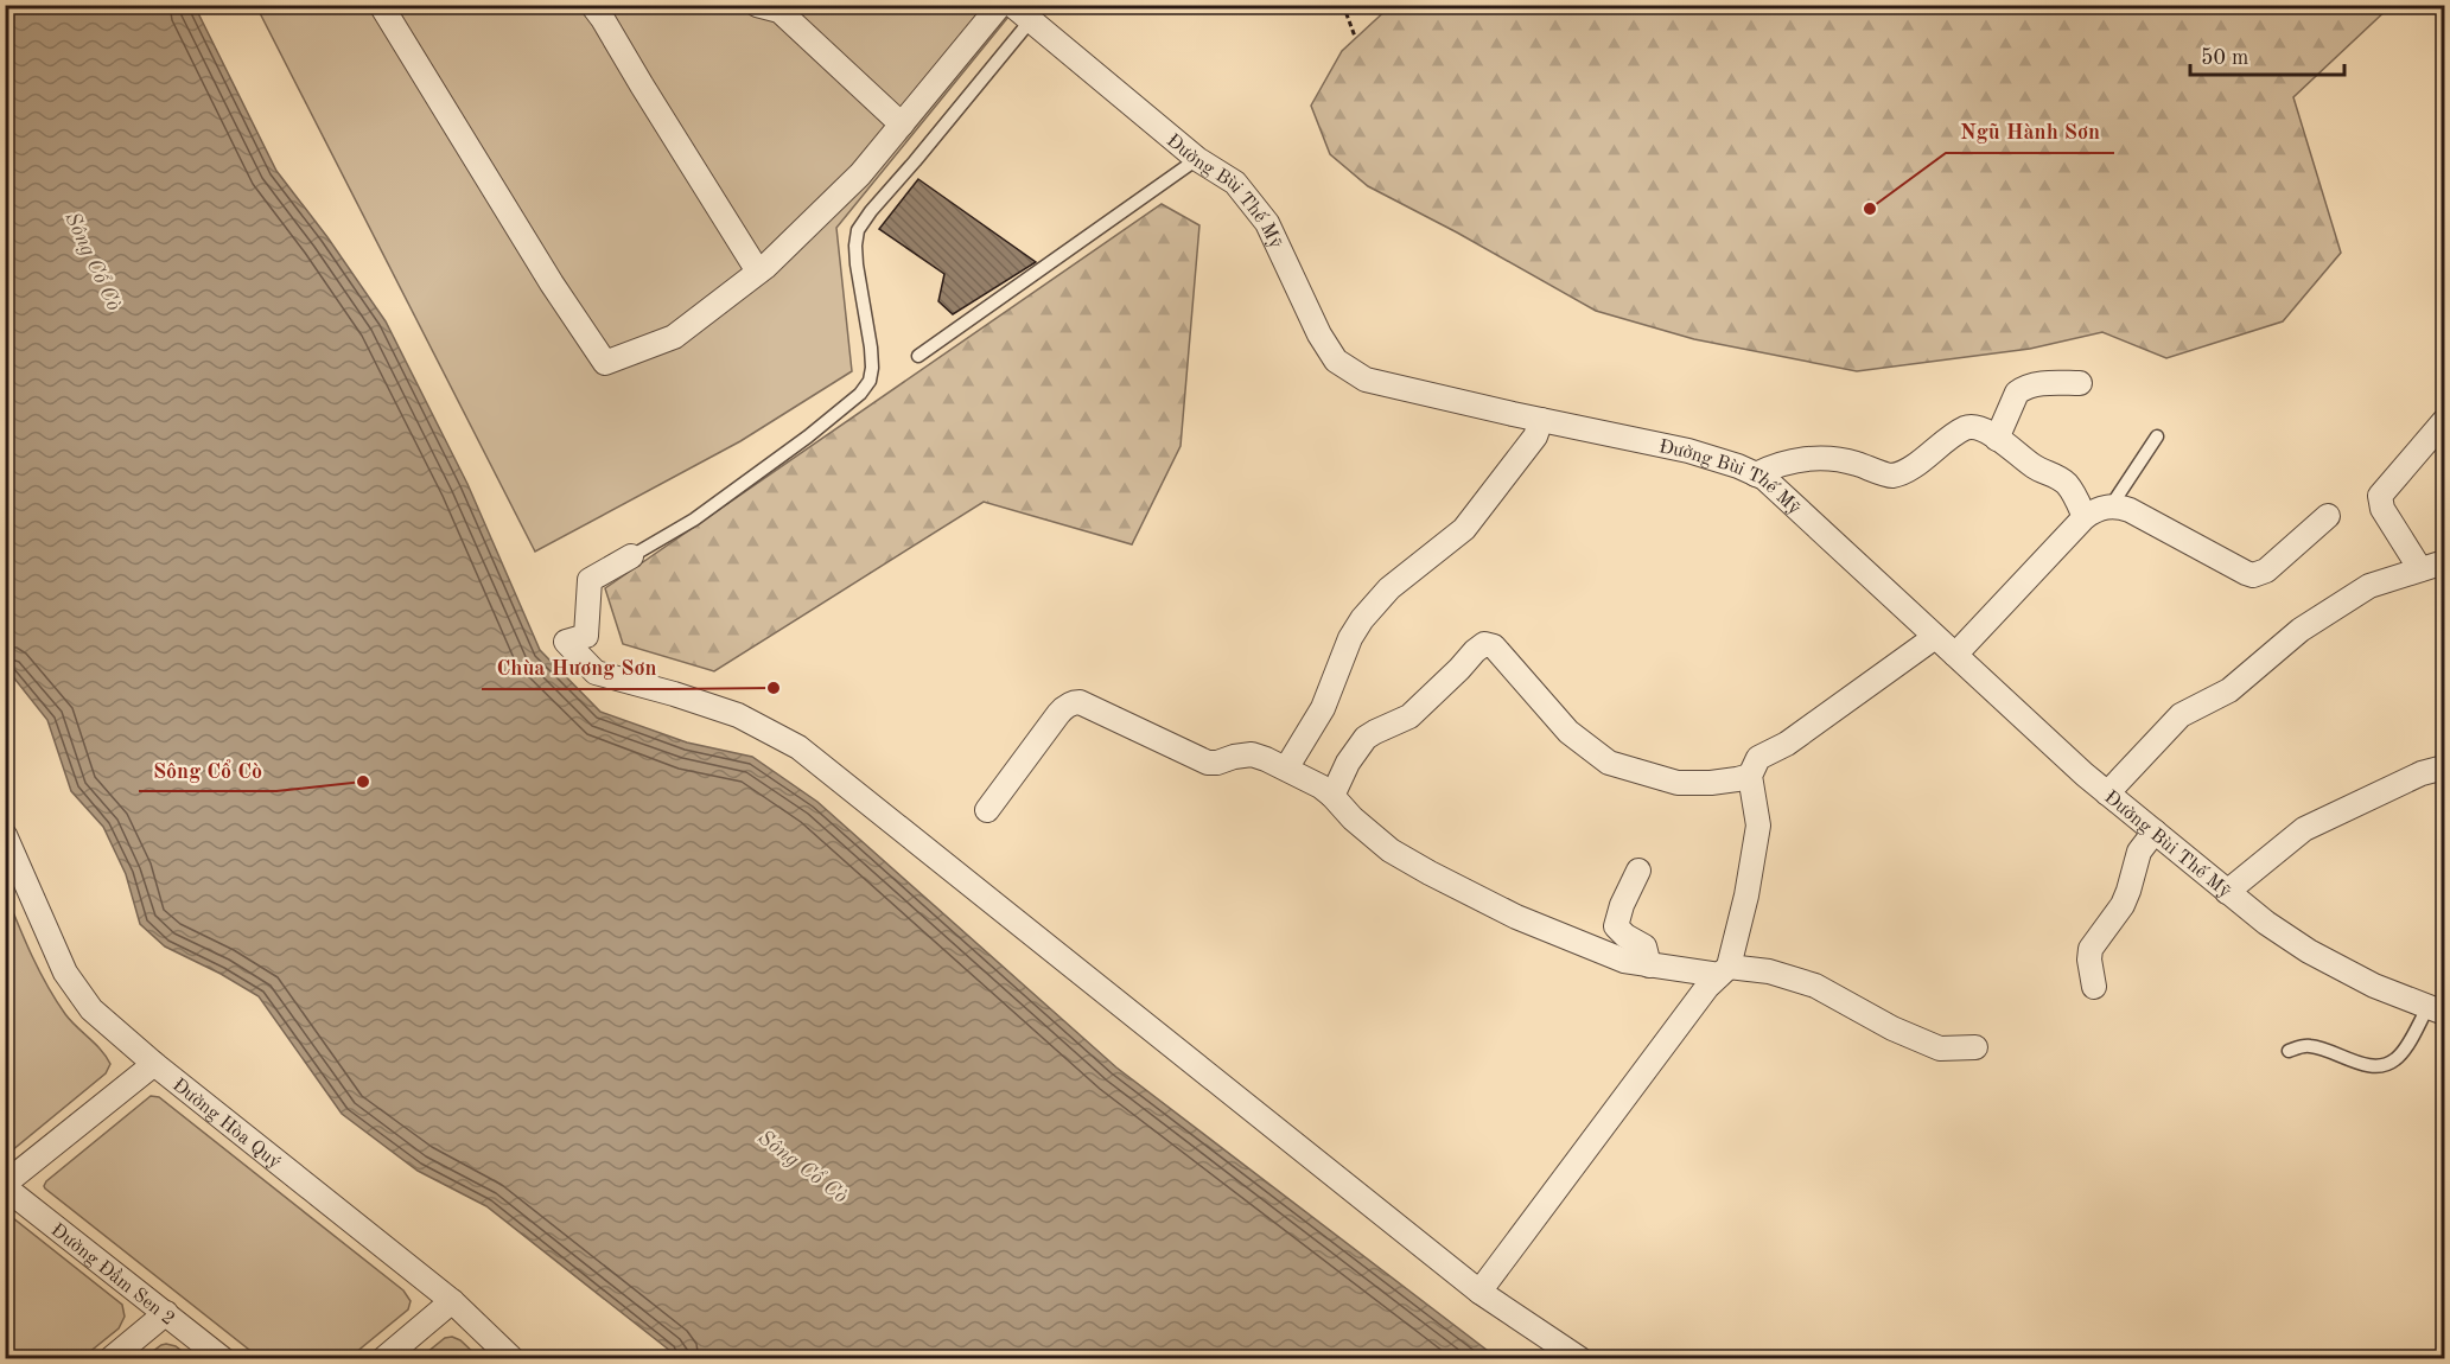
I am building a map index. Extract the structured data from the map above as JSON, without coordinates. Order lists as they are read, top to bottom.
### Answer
{
  "streets": {
    "street": ["Đường Bùi Thế Mỹ", "Đường Hòa Quý", "Đường Đầm Sen 2"]
  },
  "water": ["Sông Cổ Cò"],
  "places": ["Ngũ Hành Sơn", "Chùa Hương Sơn", "Sông Cổ Cò"],
  "scale_bar": "50 m"
}
